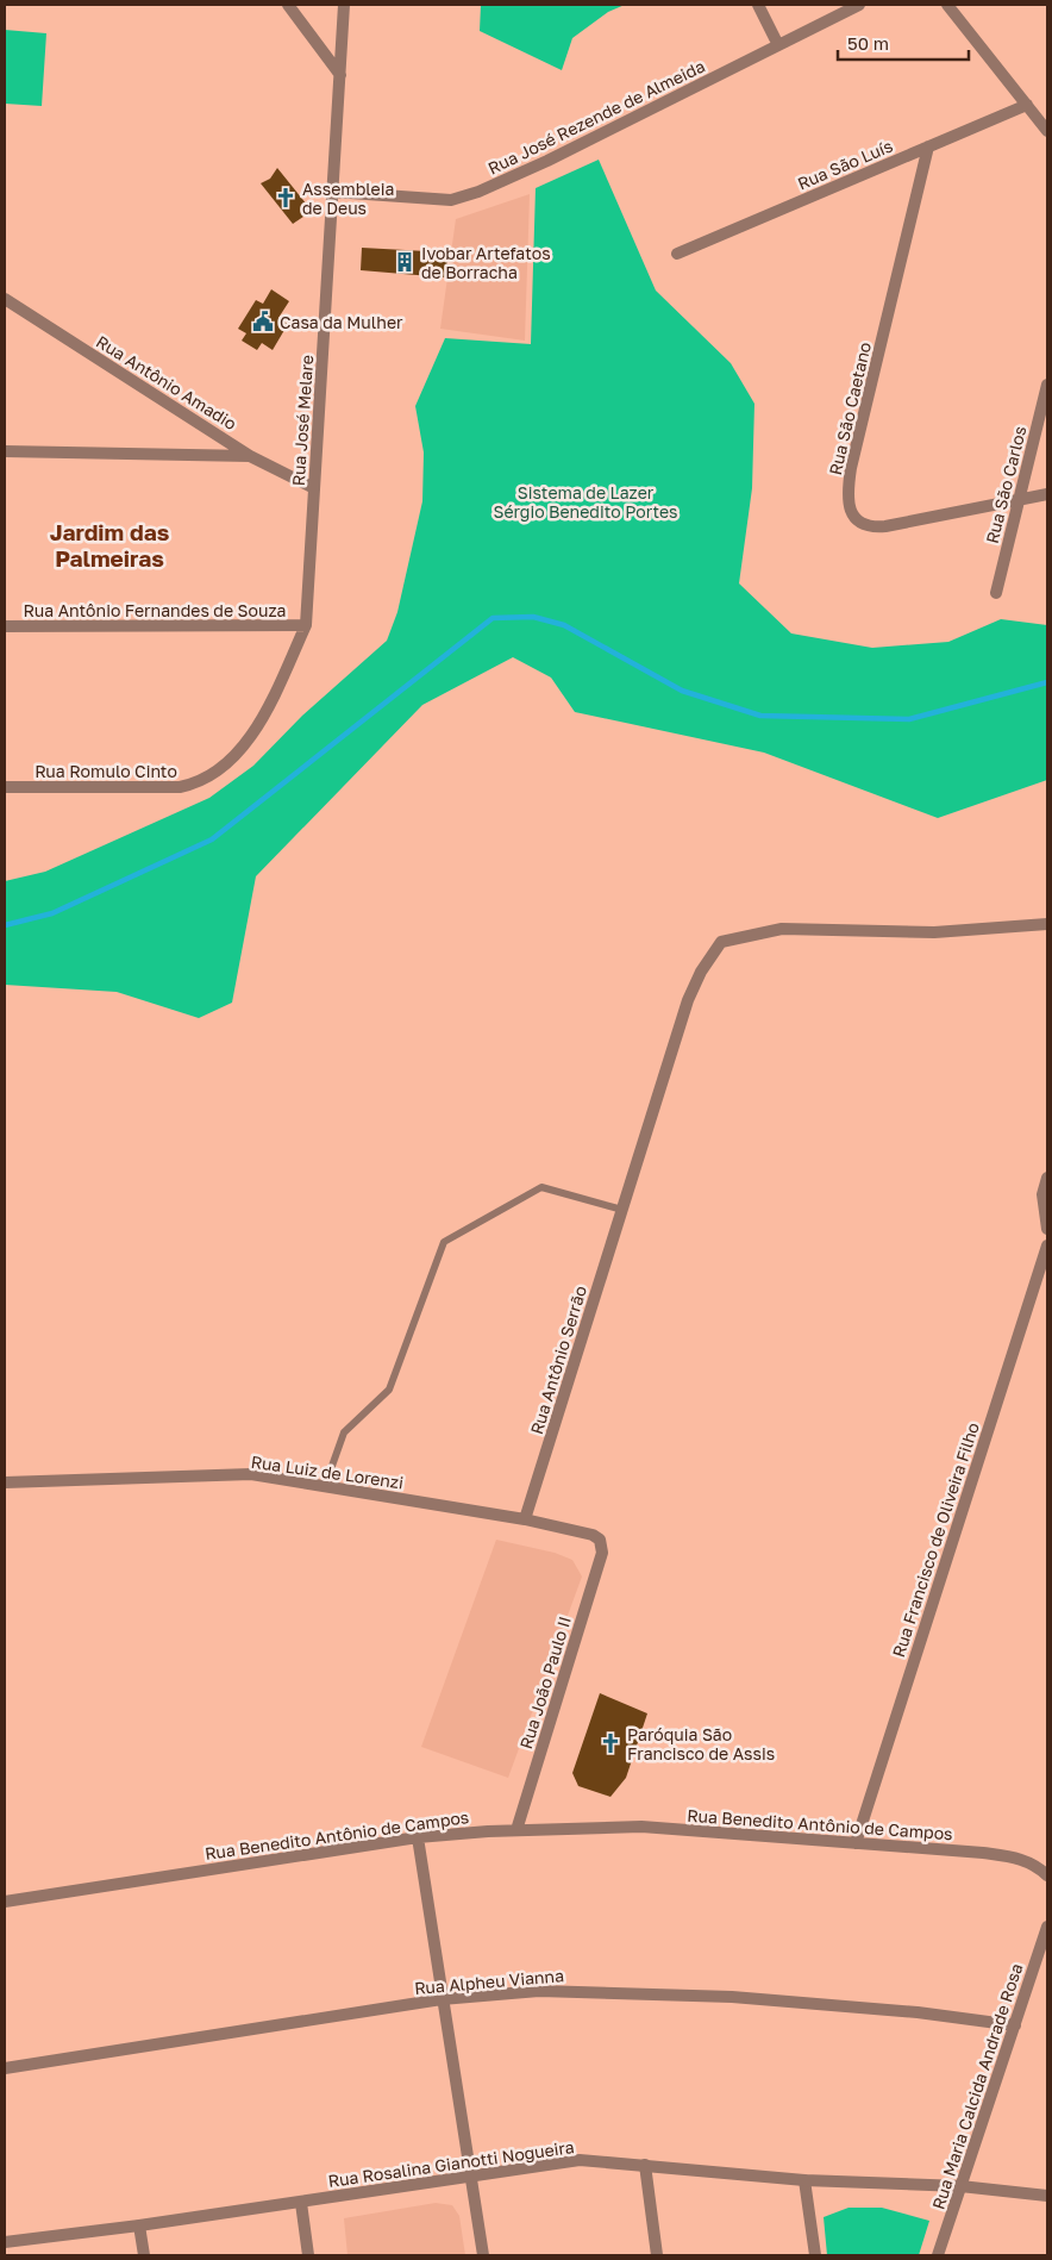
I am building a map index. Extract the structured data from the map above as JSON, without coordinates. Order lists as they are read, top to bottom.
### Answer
{
  "streets": {
    "street": [
      "Rua José Rezende de Almeida",
      "Rua São Luís",
      "Rua Antônio Amadio",
      "Rua São Caetano",
      "Rua José Melare",
      "Rua São Carlos",
      "Rua Antônio Fernandes de Souza",
      "Rua Romulo Cinto",
      "Rua Antônio Serrão",
      "Rua Luiz de Lorenzi",
      "Rua Francisco de Oliveira Filho",
      "Rua João Paulo II",
      "Rua Benedito Antônio de Campos",
      "Rua Alpheu Vianna",
      "Rua Maria Calcida Andrade Rosa",
      "Rua Rosalina Gianotti Nogueira"
    ]
  },
  "crossings": [
    ["Rua José Rezende de Almeida", "Rua José Melare"],
    ["Rua São Luís", "Rua São Caetano"],
    ["Rua Antônio Amadio", "Rua José Melare"],
    ["Rua São Caetano", "Rua São Carlos"],
    ["Rua José Melare", "Rua Antônio Fernandes de Souza"],
    ["Rua José Melare", "Rua Romulo Cinto"],
    ["Rua Antônio Fernandes de Souza", "Rua Romulo Cinto"],
    ["Rua Antônio Serrão", "Rua Luiz de Lorenzi"],
    ["Rua Luiz de Lorenzi", "Rua João Paulo II"],
    ["Rua Francisco de Oliveira Filho", "Rua Benedito Antônio de Campos"],
    ["Rua João Paulo II", "Rua Benedito Antônio de Campos"],
    ["Rua Alpheu Vianna", "Rua Maria Calcida Andrade Rosa"],
    ["Rua Maria Calcida Andrade Rosa", "Rua Rosalina Gianotti Nogueira"]
  ],
  "districts": ["Jardim das Palmeiras"],
  "parks": ["Sistema de Lazer Sérgio Benedito Portes"],
  "places": {
    "church": ["Assembleia de Deus", "Paróquia São Francisco de Assis"],
    "building": ["Ivobar Artefatos de Borracha"],
    "public building": ["Casa da Mulher"]
  },
  "scale_bar": "50 m"
}
